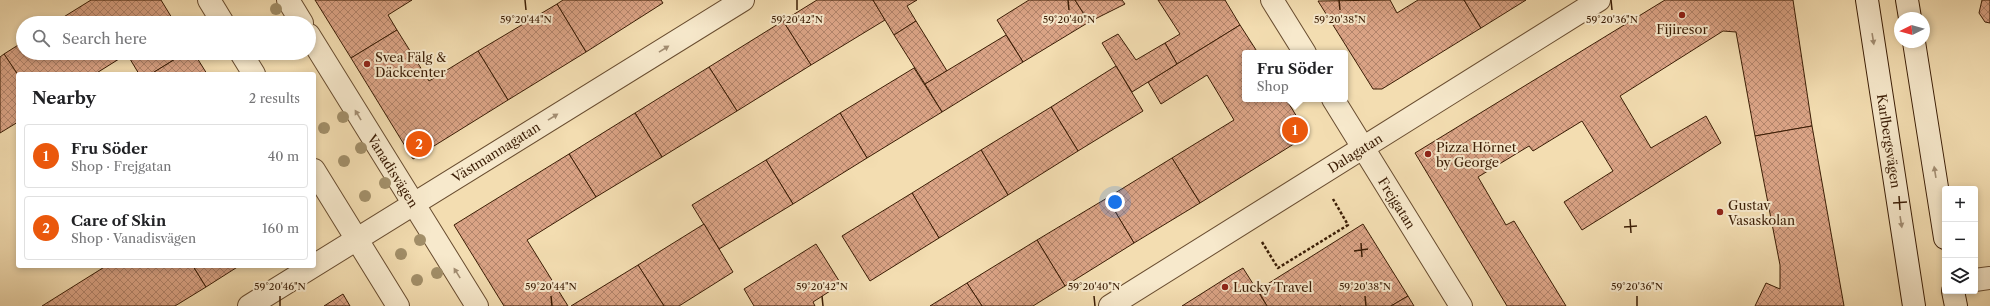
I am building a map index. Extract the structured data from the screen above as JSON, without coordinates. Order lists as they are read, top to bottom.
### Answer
{
  "streets": {
    "street": [
      "Karlbergsvägen",
      "Västmannagatan",
      "Dalagatan",
      "Vanadisvägen",
      "Frejgatan"
    ]
  },
  "crossings": [
    ["Västmannagatan", "Vanadisvägen"],
    ["Dalagatan", "Frejgatan"]
  ],
  "one_way": ["Västmannagatan"],
  "places": [
    "Fijiresor",
    "Svea Fälg & Däckcenter",
    "Pizza Hörnet by George",
    "Gustav Vasaskolan",
    "Lucky Travel"
  ],
  "north": "left",
  "page": {
    "search": "Search here",
    "popup": ["Fru Söder", "Shop"],
    "heading": ["Nearby", "2 results"],
    "pins": ["1", "2"],
    "list": [
      {
        "mark": "1",
        "name": "Fru Söder",
        "note": "Shop · Frejgatan",
        "value": "40 m"
      },
      {
        "mark": "2",
        "name": "Care of Skin",
        "note": "Shop · Vanadisvägen",
        "value": "160 m"
      }
    ],
    "map_buttons": ["+", "−"]
  },
  "coordinates": [
    "59°20'44\"N",
    "59°20'42\"N",
    "59°20'40\"N",
    "59°20'38\"N",
    "59°20'36\"N",
    "59°20'46\"N"
  ]
}
